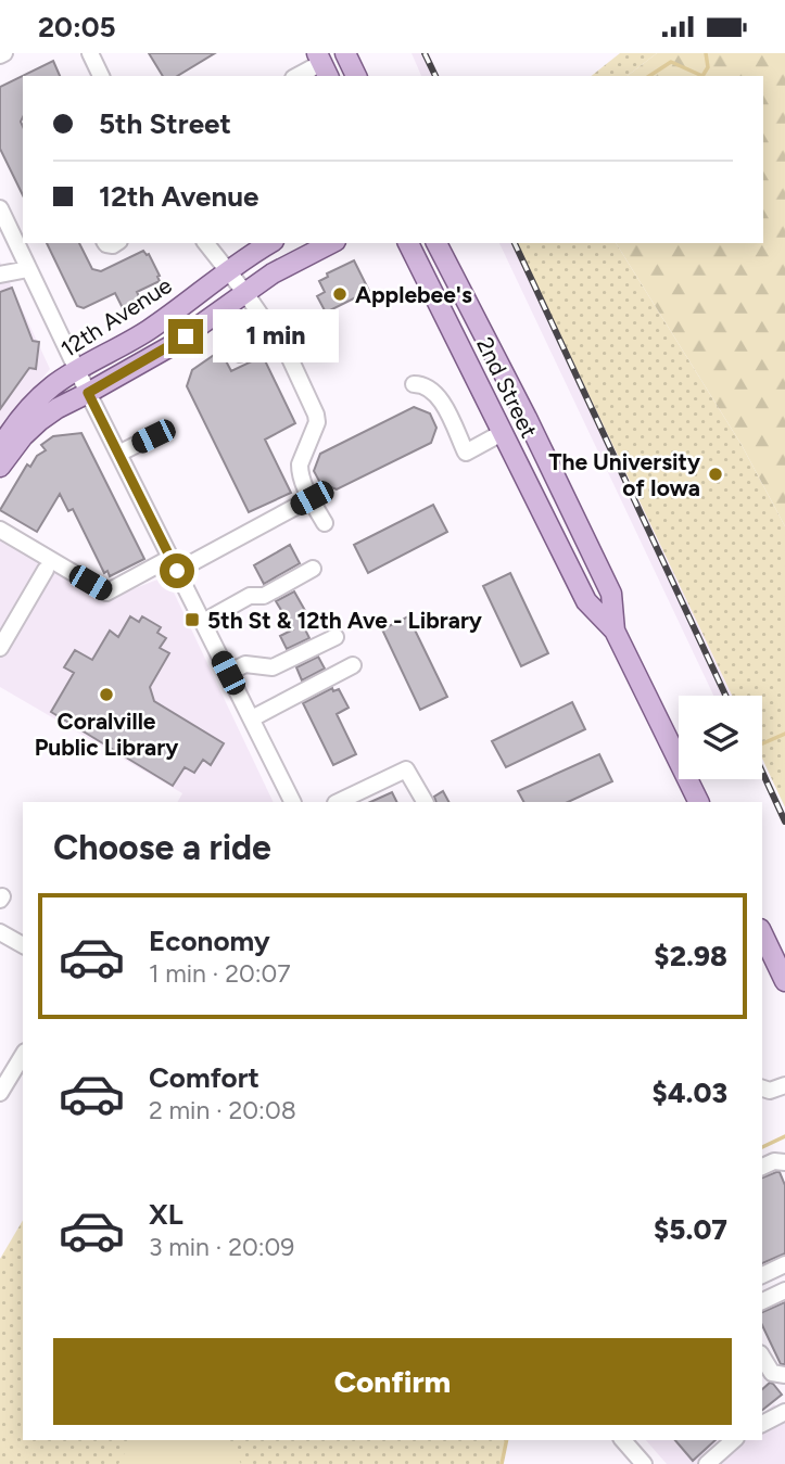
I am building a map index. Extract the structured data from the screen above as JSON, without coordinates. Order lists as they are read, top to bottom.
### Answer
{
  "streets": {
    "main road": ["12th Avenue", "2nd Street"]
  },
  "places": {
    "other": ["Applebee's", "The University of Iowa", "Coralville Public Library"],
    "transit": ["5th St & 12th Ave - Library"]
  },
  "page": {
    "status": "20:05",
    "banner": ["5th Street", "12th Avenue"],
    "bubble": "1 min",
    "heading": "Choose a ride",
    "list": [
      {
        "name": "Economy",
        "note": "1 min · 20:07",
        "value": "$2.98"
      },
      {
        "name": "Comfort",
        "note": "2 min · 20:08",
        "value": "$4.03"
      },
      {
        "name": "XL",
        "note": "3 min · 20:09",
        "value": "$5.07"
      }
    ],
    "buttons": "Confirm"
  }
}
